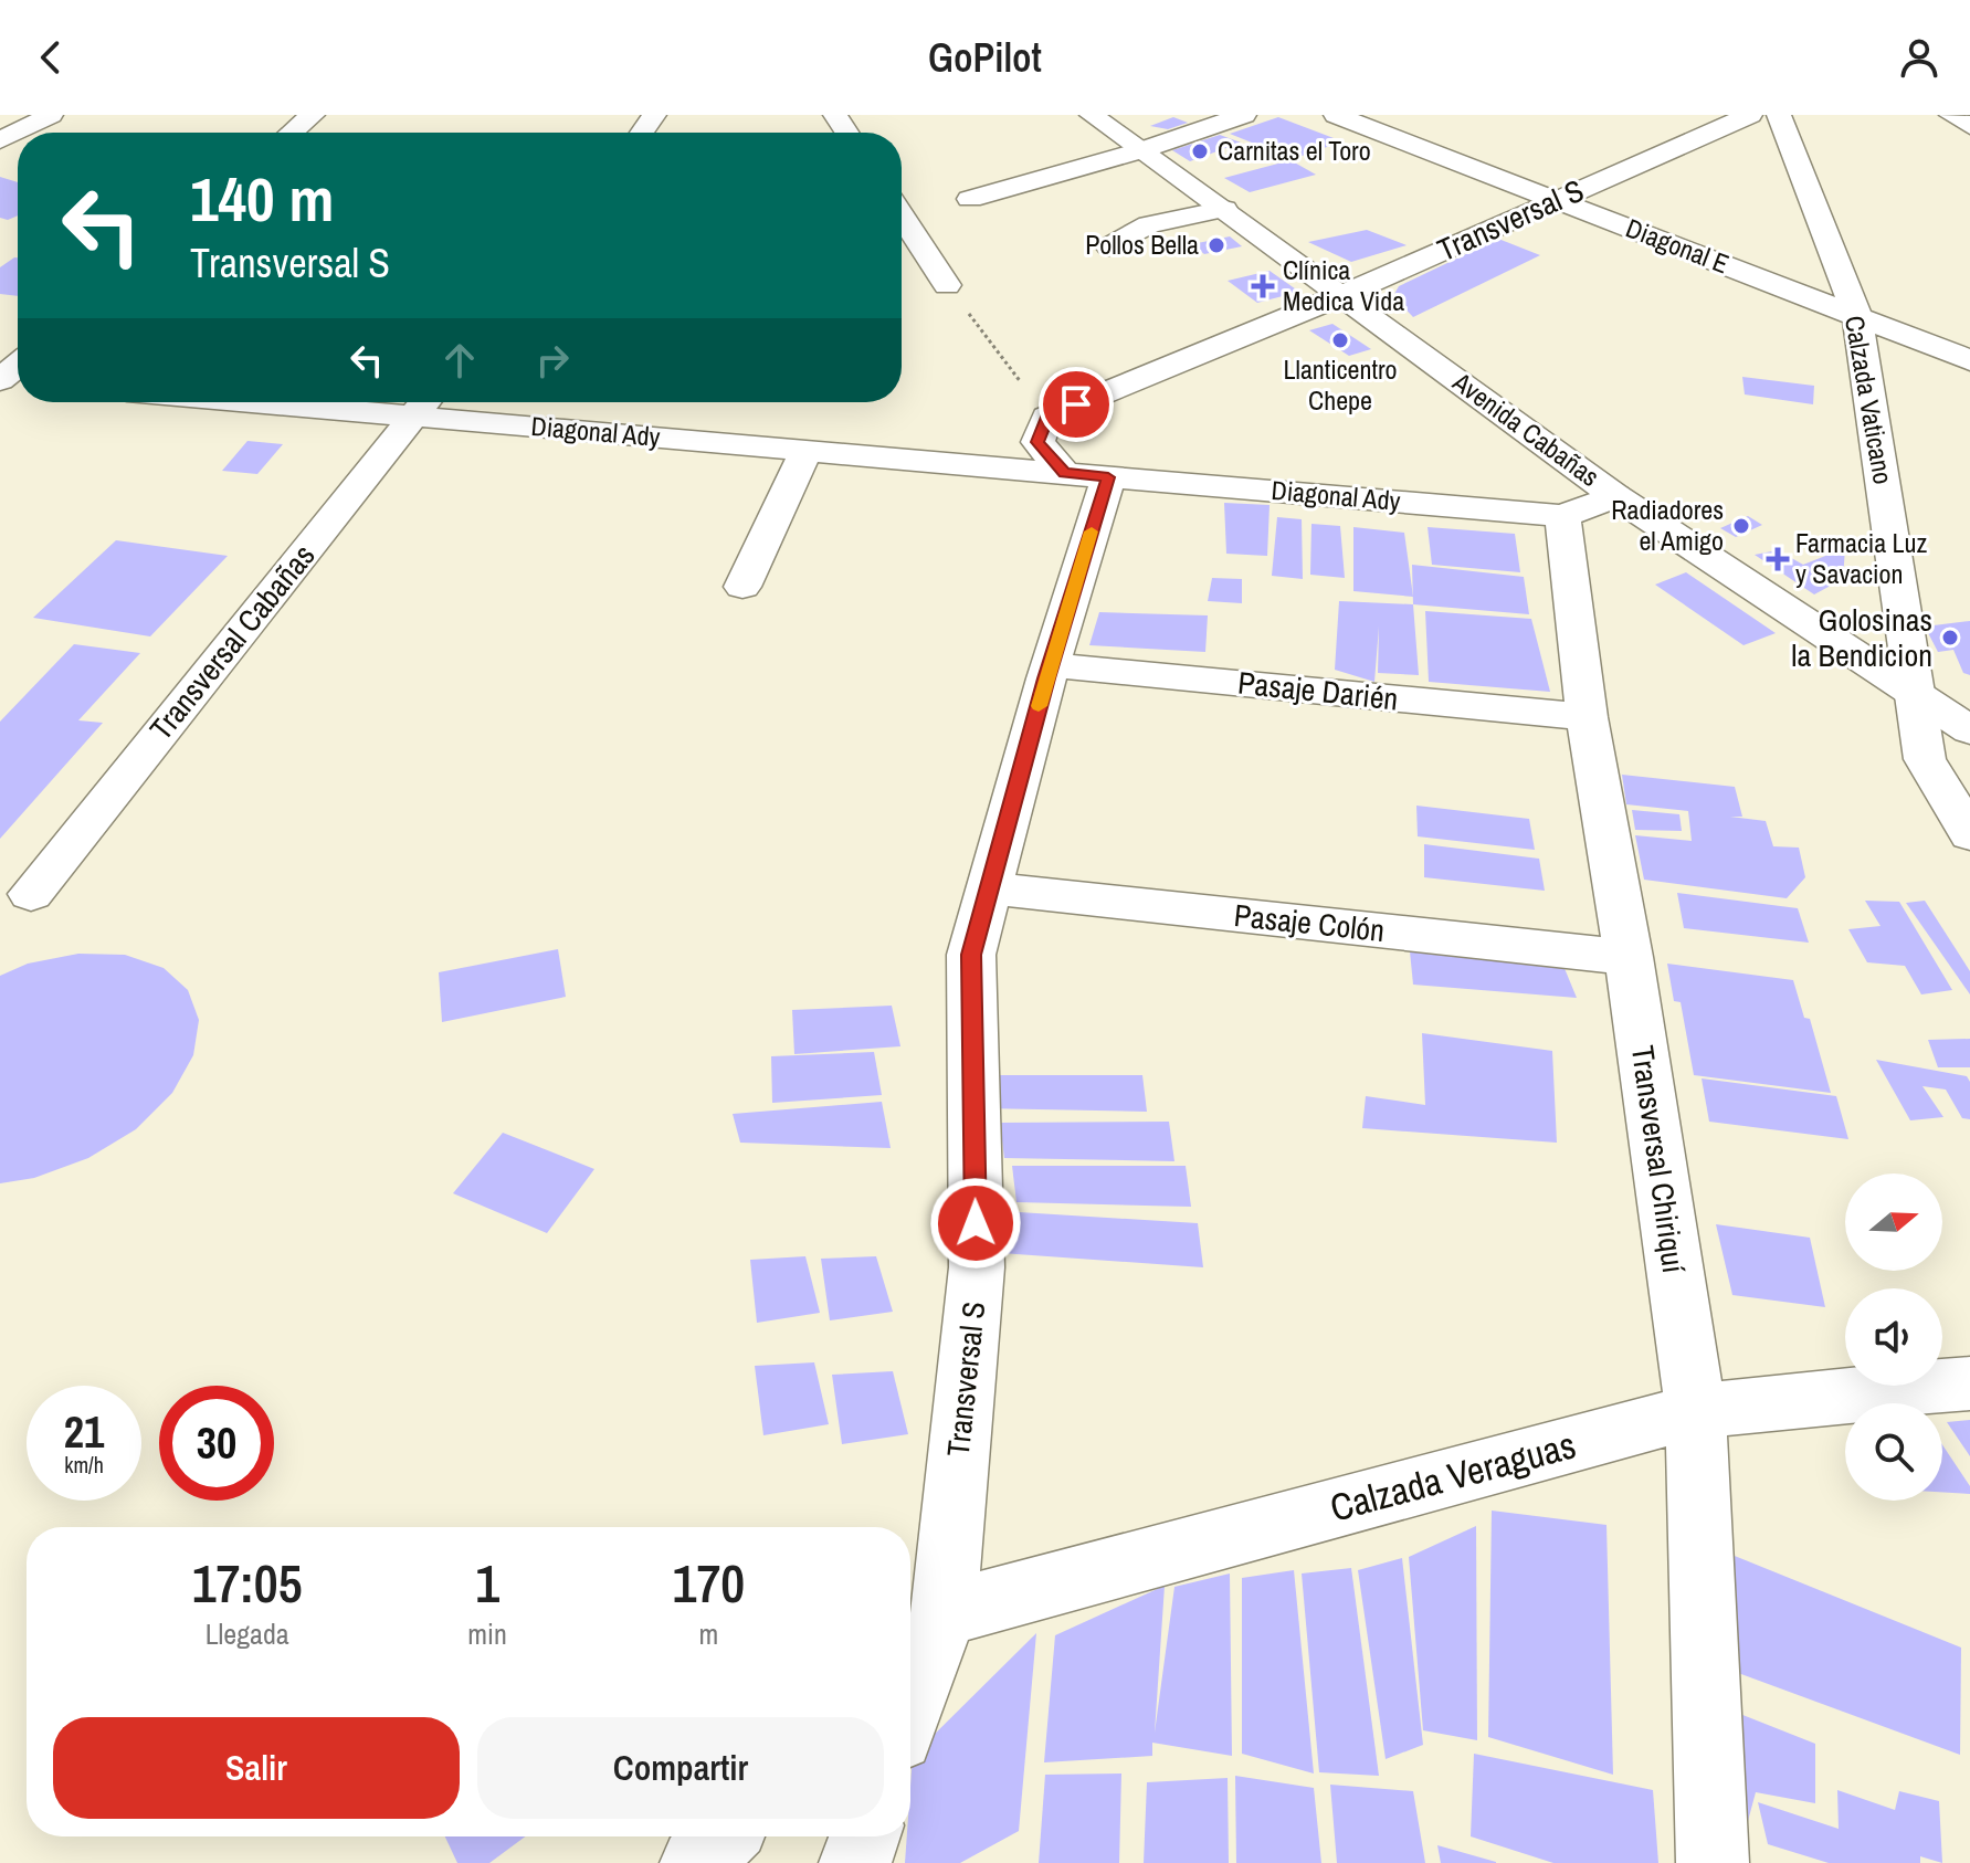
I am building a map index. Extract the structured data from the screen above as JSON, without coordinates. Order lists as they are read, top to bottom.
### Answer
{
  "streets": {
    "street": [
      "Transversal S",
      "Diagonal E",
      "Calzada Vaticano",
      "Avenida Cabañas",
      "Diagonal Ady",
      "Transversal Cabañas",
      "Pasaje Darién",
      "Pasaje Colón",
      "Transversal Chiriquí",
      "Calzada Veraguas"
    ]
  },
  "crossings": [
    ["Transversal S", "Diagonal E"],
    ["Transversal S", "Avenida Cabañas"],
    ["Transversal S", "Diagonal Ady"],
    ["Transversal S", "Pasaje Darién"],
    ["Transversal S", "Pasaje Colón"],
    ["Transversal S", "Calzada Veraguas"],
    ["Diagonal E", "Calzada Vaticano"],
    ["Calzada Vaticano", "Avenida Cabañas"],
    ["Diagonal Ady", "Transversal Cabañas"],
    ["Diagonal Ady", "Transversal Chiriquí"],
    ["Pasaje Darién", "Transversal Chiriquí"],
    ["Pasaje Colón", "Transversal Chiriquí"],
    ["Transversal Chiriquí", "Calzada Veraguas"]
  ],
  "places": {
    "other": [
      "Carnitas el Toro",
      "Pollos Bella",
      "Llanticentro Chepe",
      "Radiadores el Amigo",
      "Golosinas la Bendicion"
    ],
    "health": ["Clínica Medica Vida", "Farmacia Luz y Savacion"]
  },
  "north": "right",
  "page": {
    "header": "GoPilot",
    "turn": ["140 m", "Transversal S"],
    "speed": "21 km/h",
    "limit": "30",
    "eta": [
      "17:05",
      "Llegada",
      "1",
      "min",
      "170",
      "m"
    ],
    "buttons": ["Salir", "Compartir"]
  }
}
